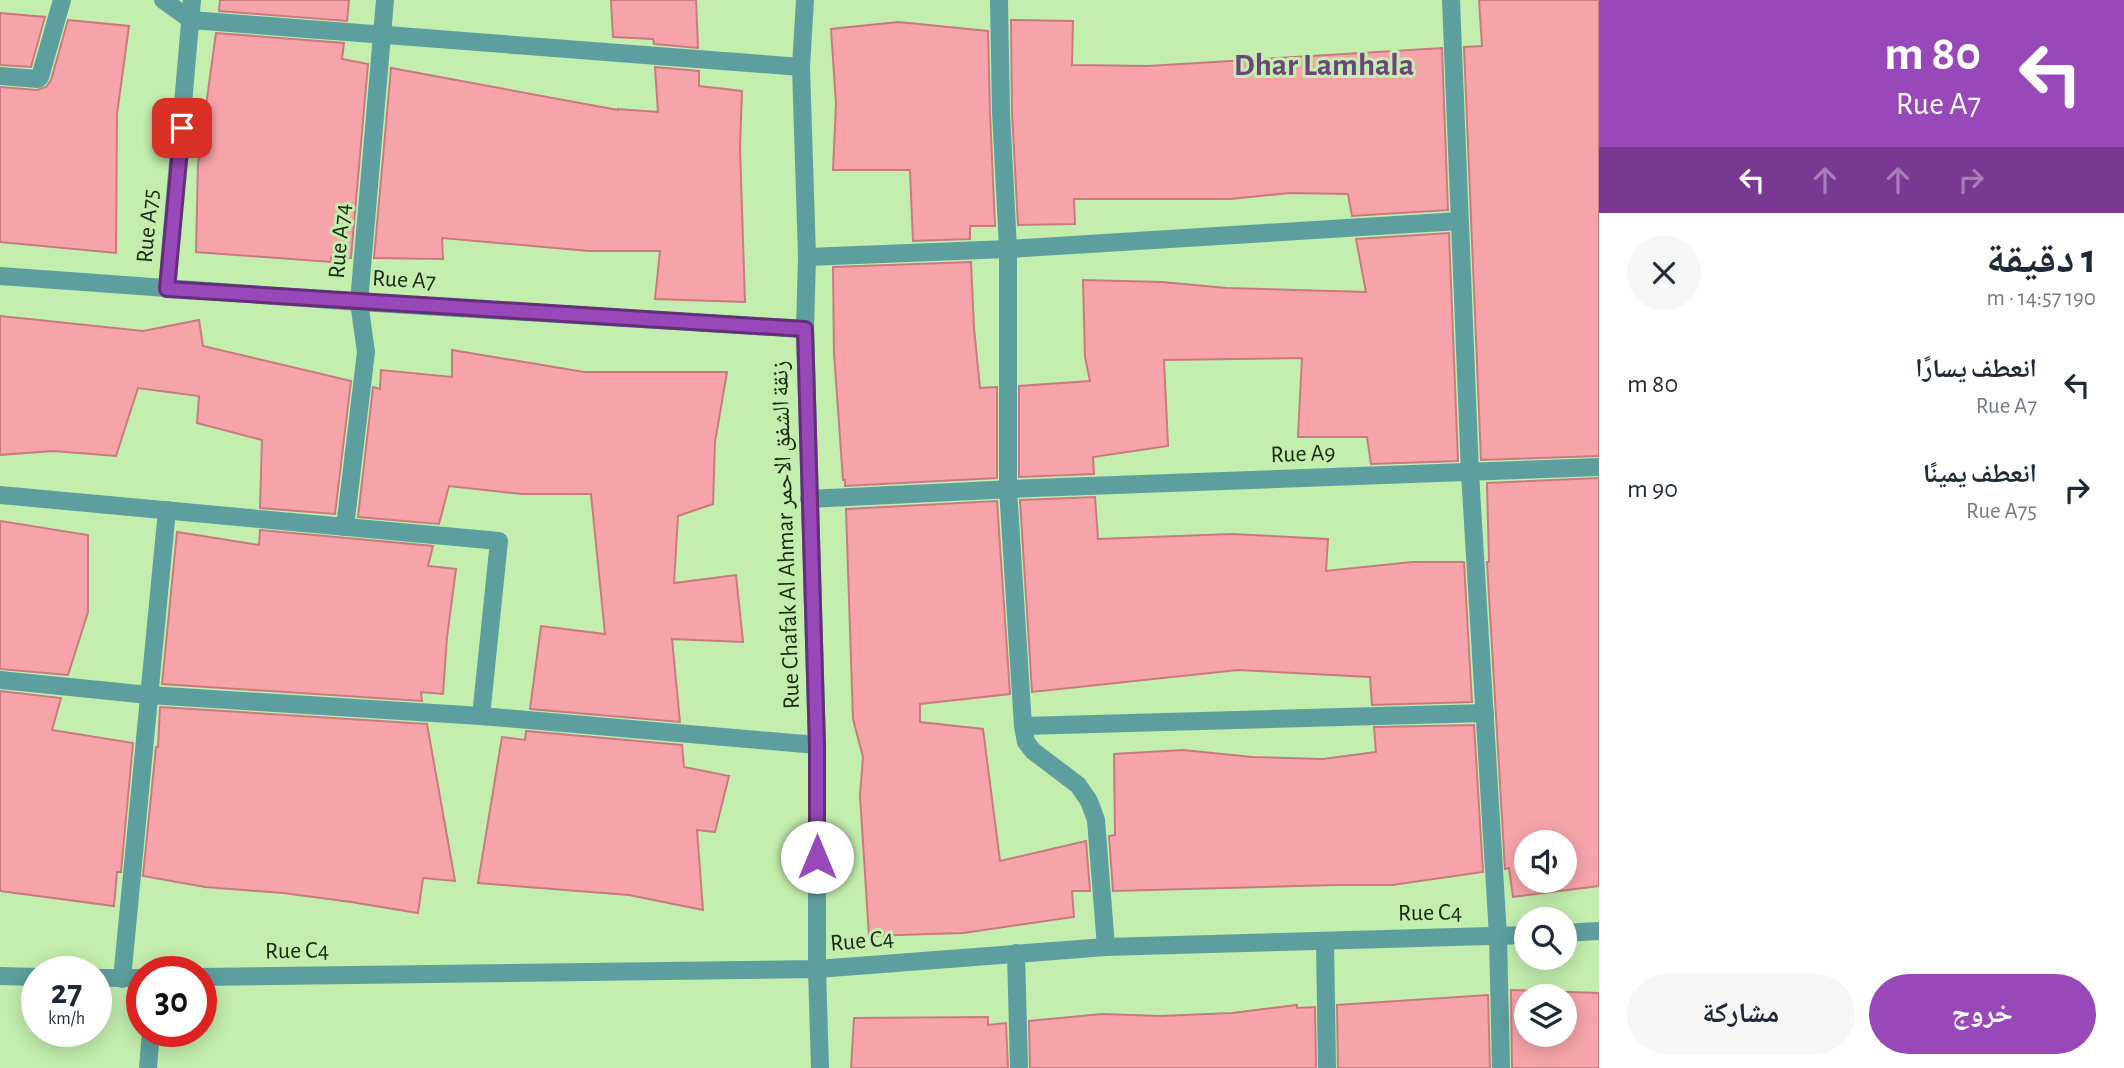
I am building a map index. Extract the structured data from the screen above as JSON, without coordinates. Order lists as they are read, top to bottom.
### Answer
{
  "streets": {
    "street": [
      "Rue A75",
      "Rue A74",
      "Rue A7",
      "Rue A9",
      "Rue Chafak Al Ahmar زنقة الشفق الاحمر",
      "Rue C4"
    ]
  },
  "crossings": [
    ["Rue A75", "Rue A7"],
    ["Rue A74", "Rue A7"],
    ["Rue A7", "Rue Chafak Al Ahmar زنقة الشفق الاحمر"],
    ["Rue A9", "Rue Chafak Al Ahmar زنقة الشفق الاحمر"],
    ["Rue Chafak Al Ahmar زنقة الشفق الاحمر", "Rue C4"]
  ],
  "districts": ["Dhar Lamhala"],
  "page": {
    "turn": ["80 m", "Rue A7"],
    "heading": ["1 دقيقة", "190 m · 14:57"],
    "list": [
      {
        "name": "انعطف يسارًا",
        "note": "Rue A7",
        "value": "80 m"
      },
      {
        "name": "انعطف يمينًا",
        "note": "Rue A75",
        "value": "90 m"
      }
    ],
    "speed": "27 km/h",
    "limit": "30",
    "buttons": ["خروج", "مشاركة"]
  }
}
